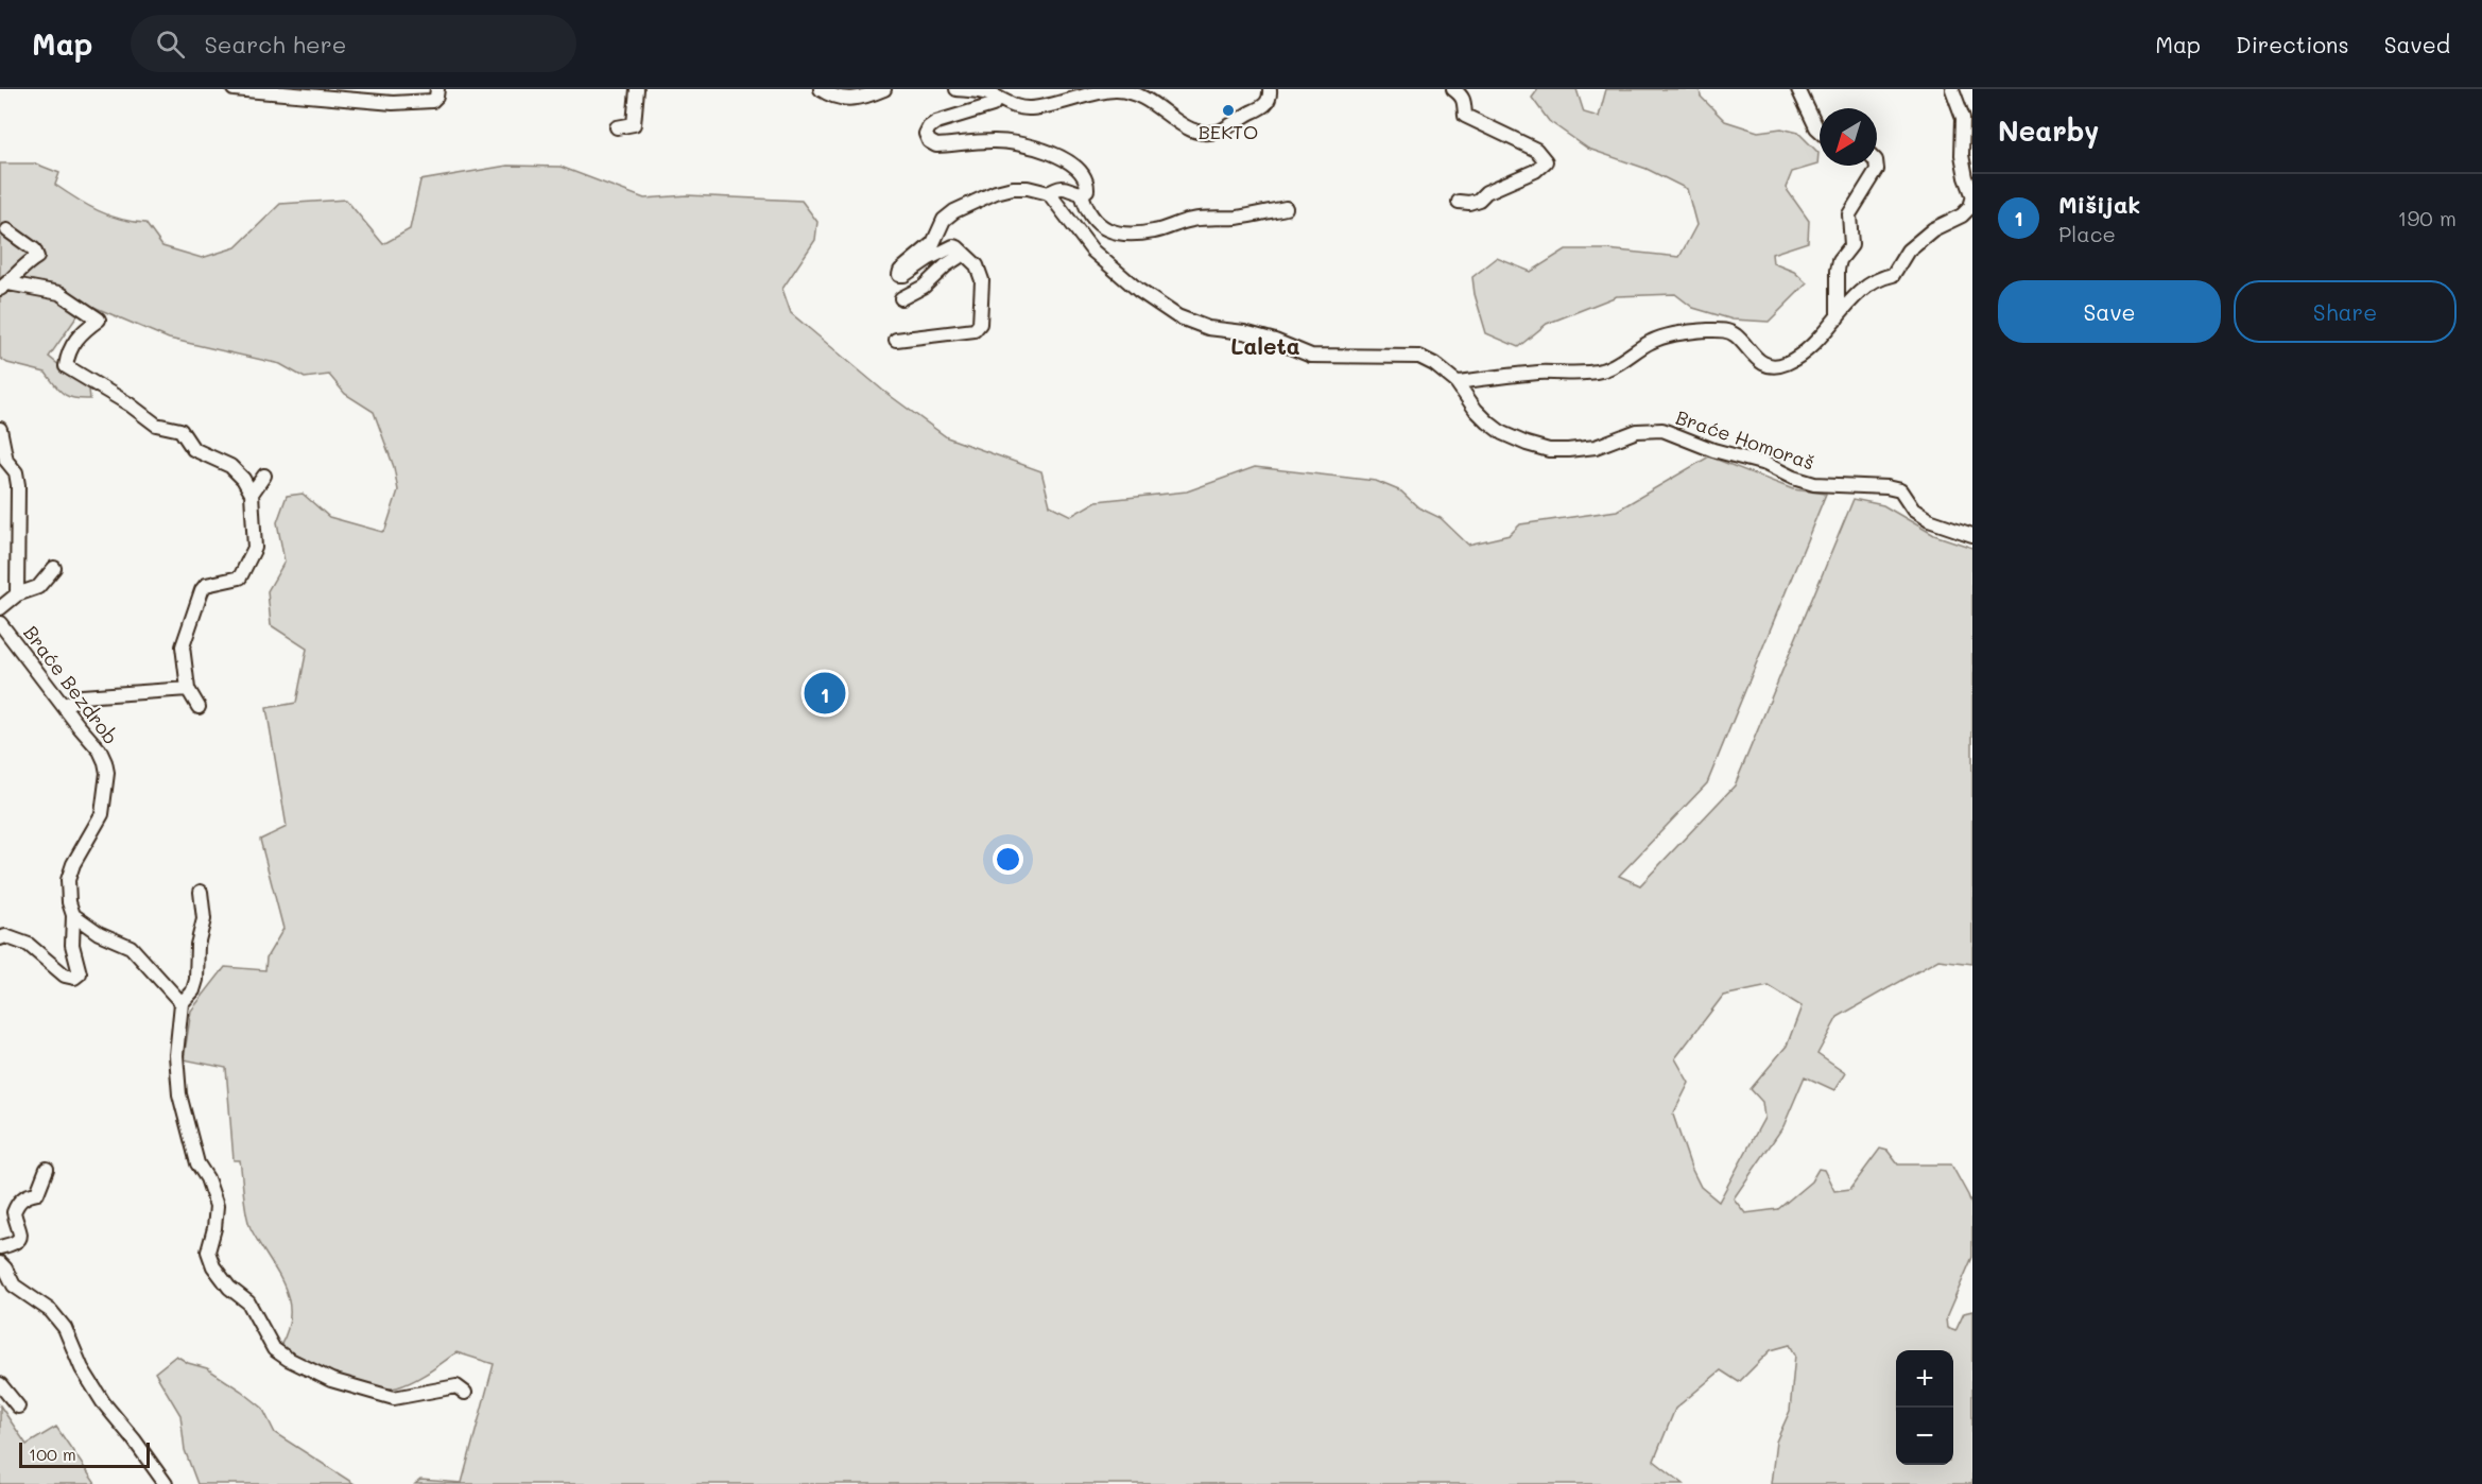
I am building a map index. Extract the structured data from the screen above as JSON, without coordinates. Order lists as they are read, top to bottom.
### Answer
{
  "streets": {
    "street": ["Braće Homoraš", "Braće Bezdrob"]
  },
  "districts": ["Laleta"],
  "places": ["BEKTO"],
  "scale_bar": "100 m",
  "north": "bottom left",
  "page": {
    "header": "Map",
    "search": "Search here",
    "nav": ["Map", "Directions", "Saved"],
    "heading": "Nearby",
    "list": [
      {
        "mark": "1",
        "name": "Mišijak",
        "note": "Place",
        "value": "190 m"
      }
    ],
    "buttons": ["Save", "Share"],
    "pins": "1",
    "map_buttons": ["+", "−"],
    "scale": "100 m"
  }
}
